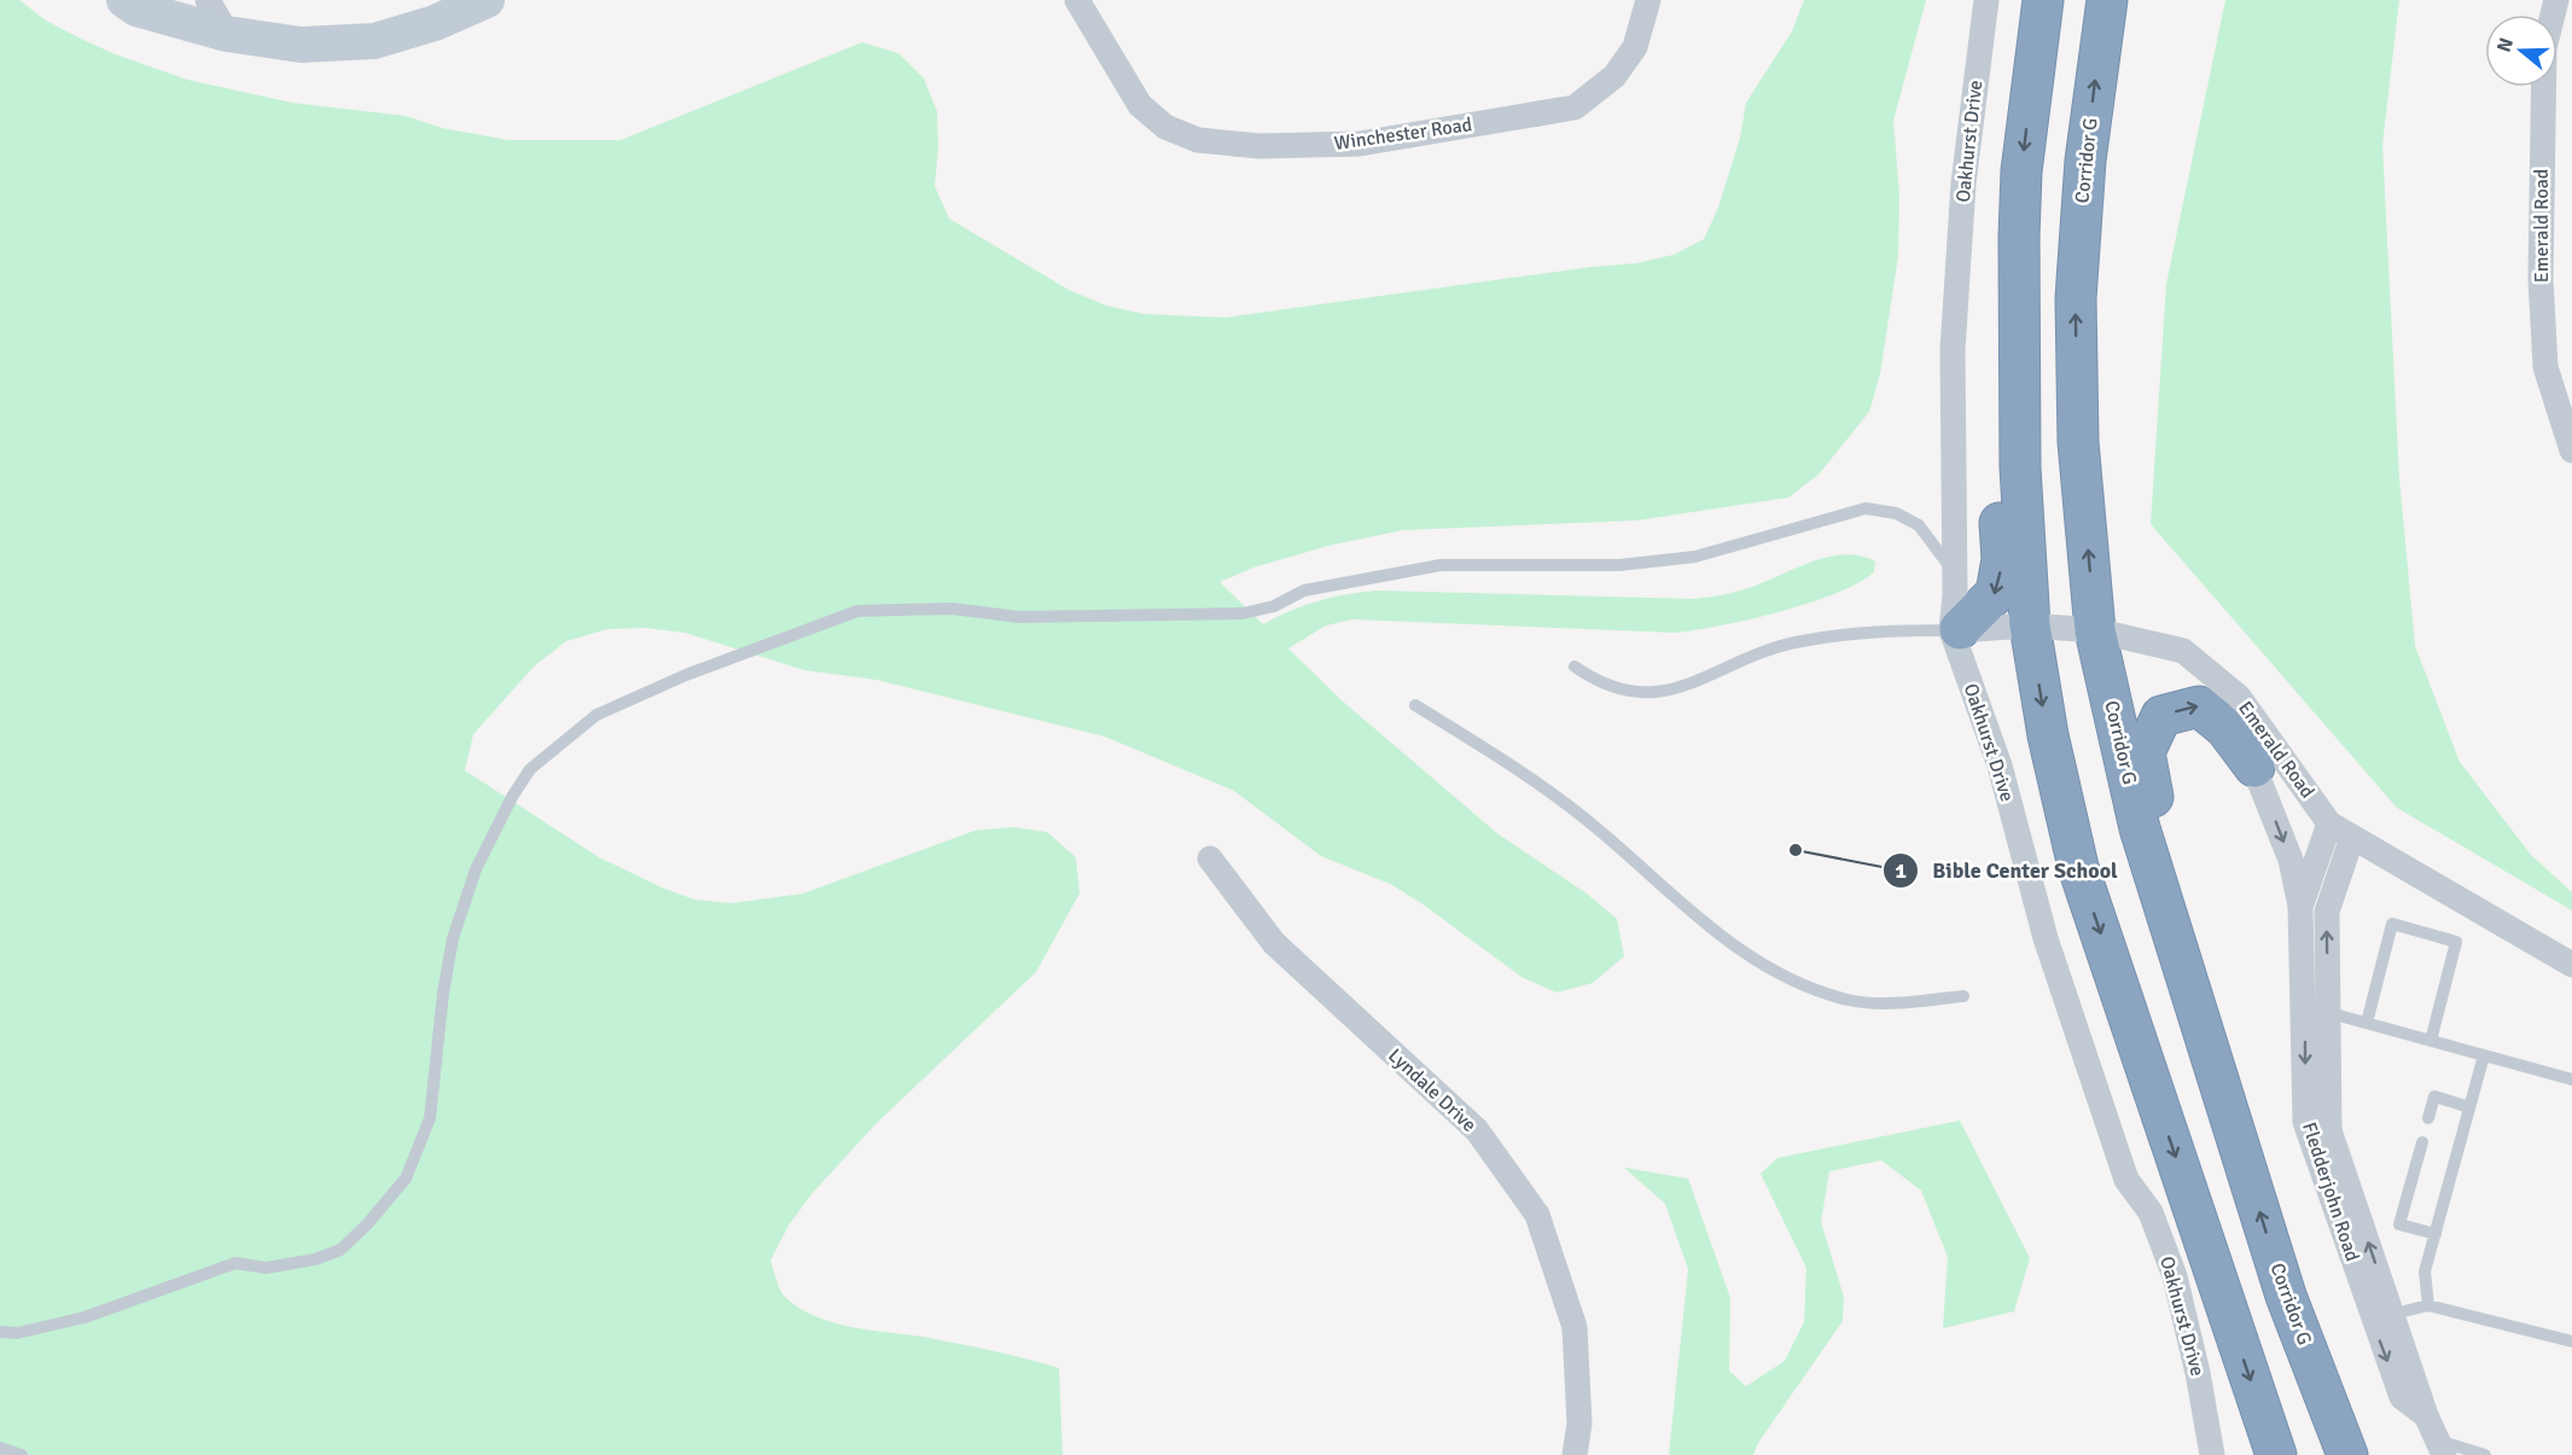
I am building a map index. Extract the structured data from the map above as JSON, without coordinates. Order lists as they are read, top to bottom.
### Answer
{
  "streets": {
    "highway": ["Corridor G"],
    "street": [
      "Winchester Road",
      "Oakhurst Drive",
      "Emerald Road",
      "Lyndale Drive",
      "Fledderjohn Road"
    ]
  },
  "crossings": [
    ["Oakhurst Drive", "Emerald Road"],
    ["Corridor G", "Emerald Road"],
    ["Emerald Road", "Fledderjohn Road"]
  ],
  "places": ["Bible Center School"],
  "north": "left"
}
